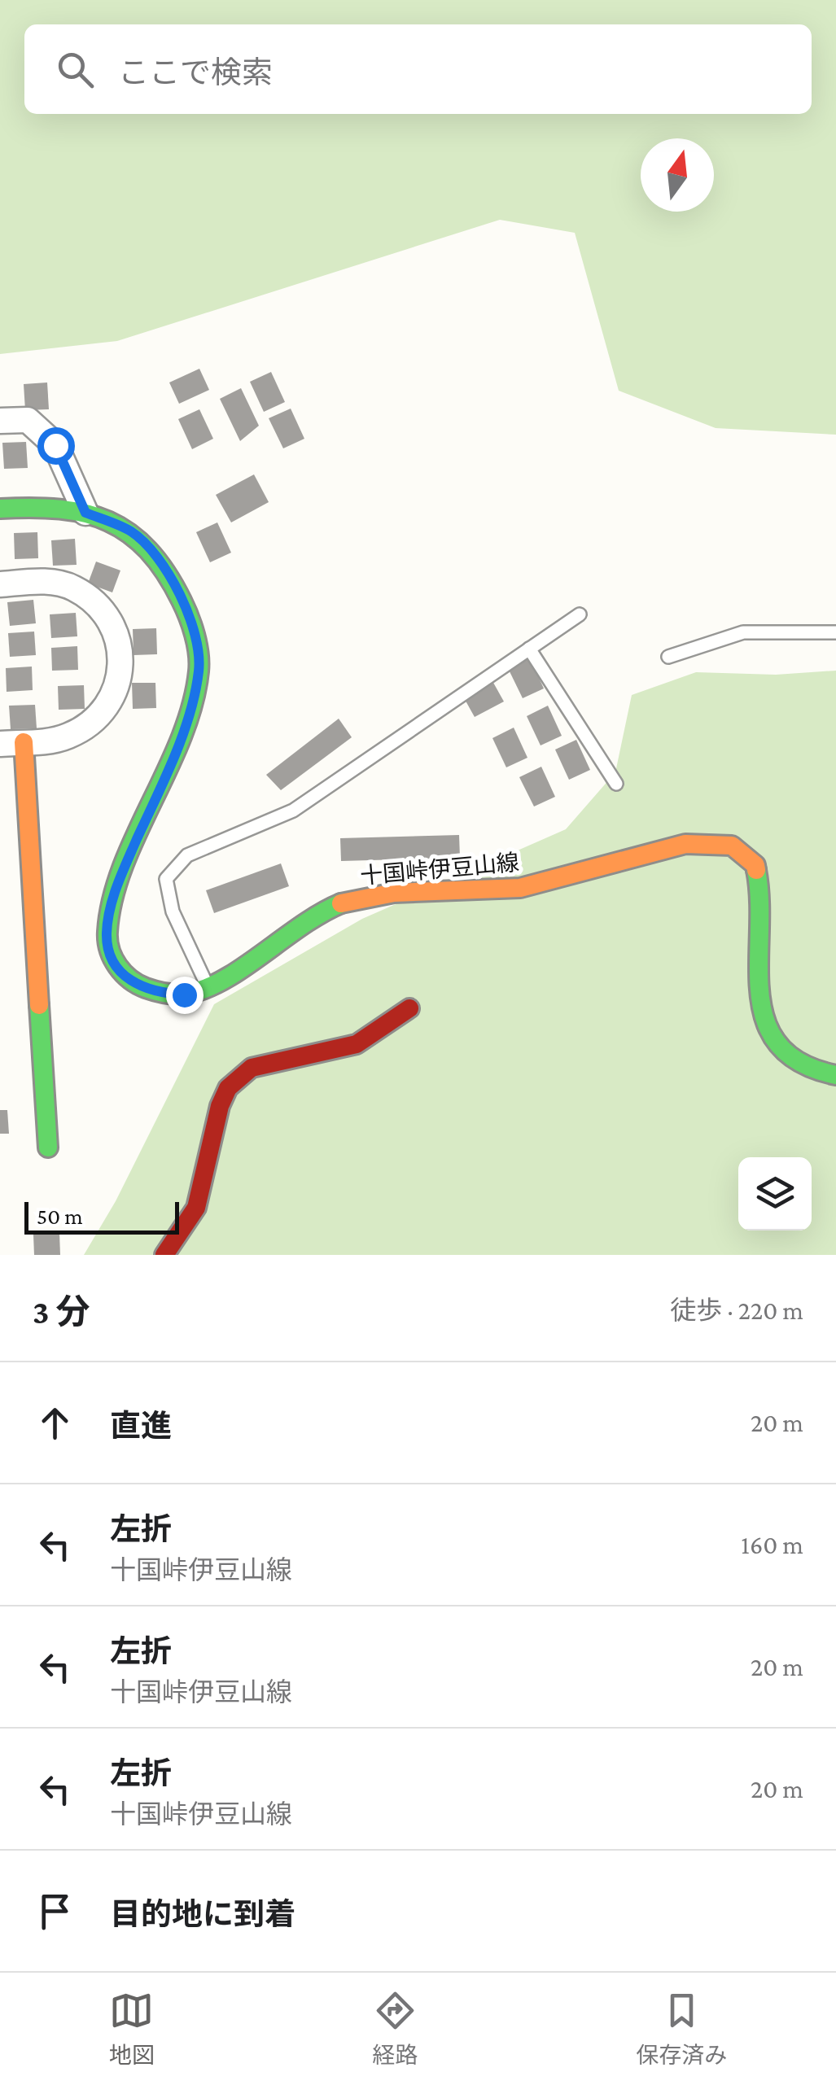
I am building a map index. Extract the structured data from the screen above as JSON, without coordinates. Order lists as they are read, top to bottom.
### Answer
{
  "streets": {
    "main road": ["十国峠伊豆山線"]
  },
  "scale_bar": "50 m",
  "north": "top",
  "page": {
    "search": "ここで検索",
    "scale": "50 m",
    "heading": ["3 分", "徒歩 · 220 m"],
    "list": [
      ["直進", "20 m"],
      ["左折", "十国峠伊豆山線", "160 m"],
      ["左折", "十国峠伊豆山線", "20 m"],
      ["左折", "十国峠伊豆山線", "20 m"],
      "目的地に到着"
    ],
    "nav": ["地図", "経路", "保存済み"]
  }
}
